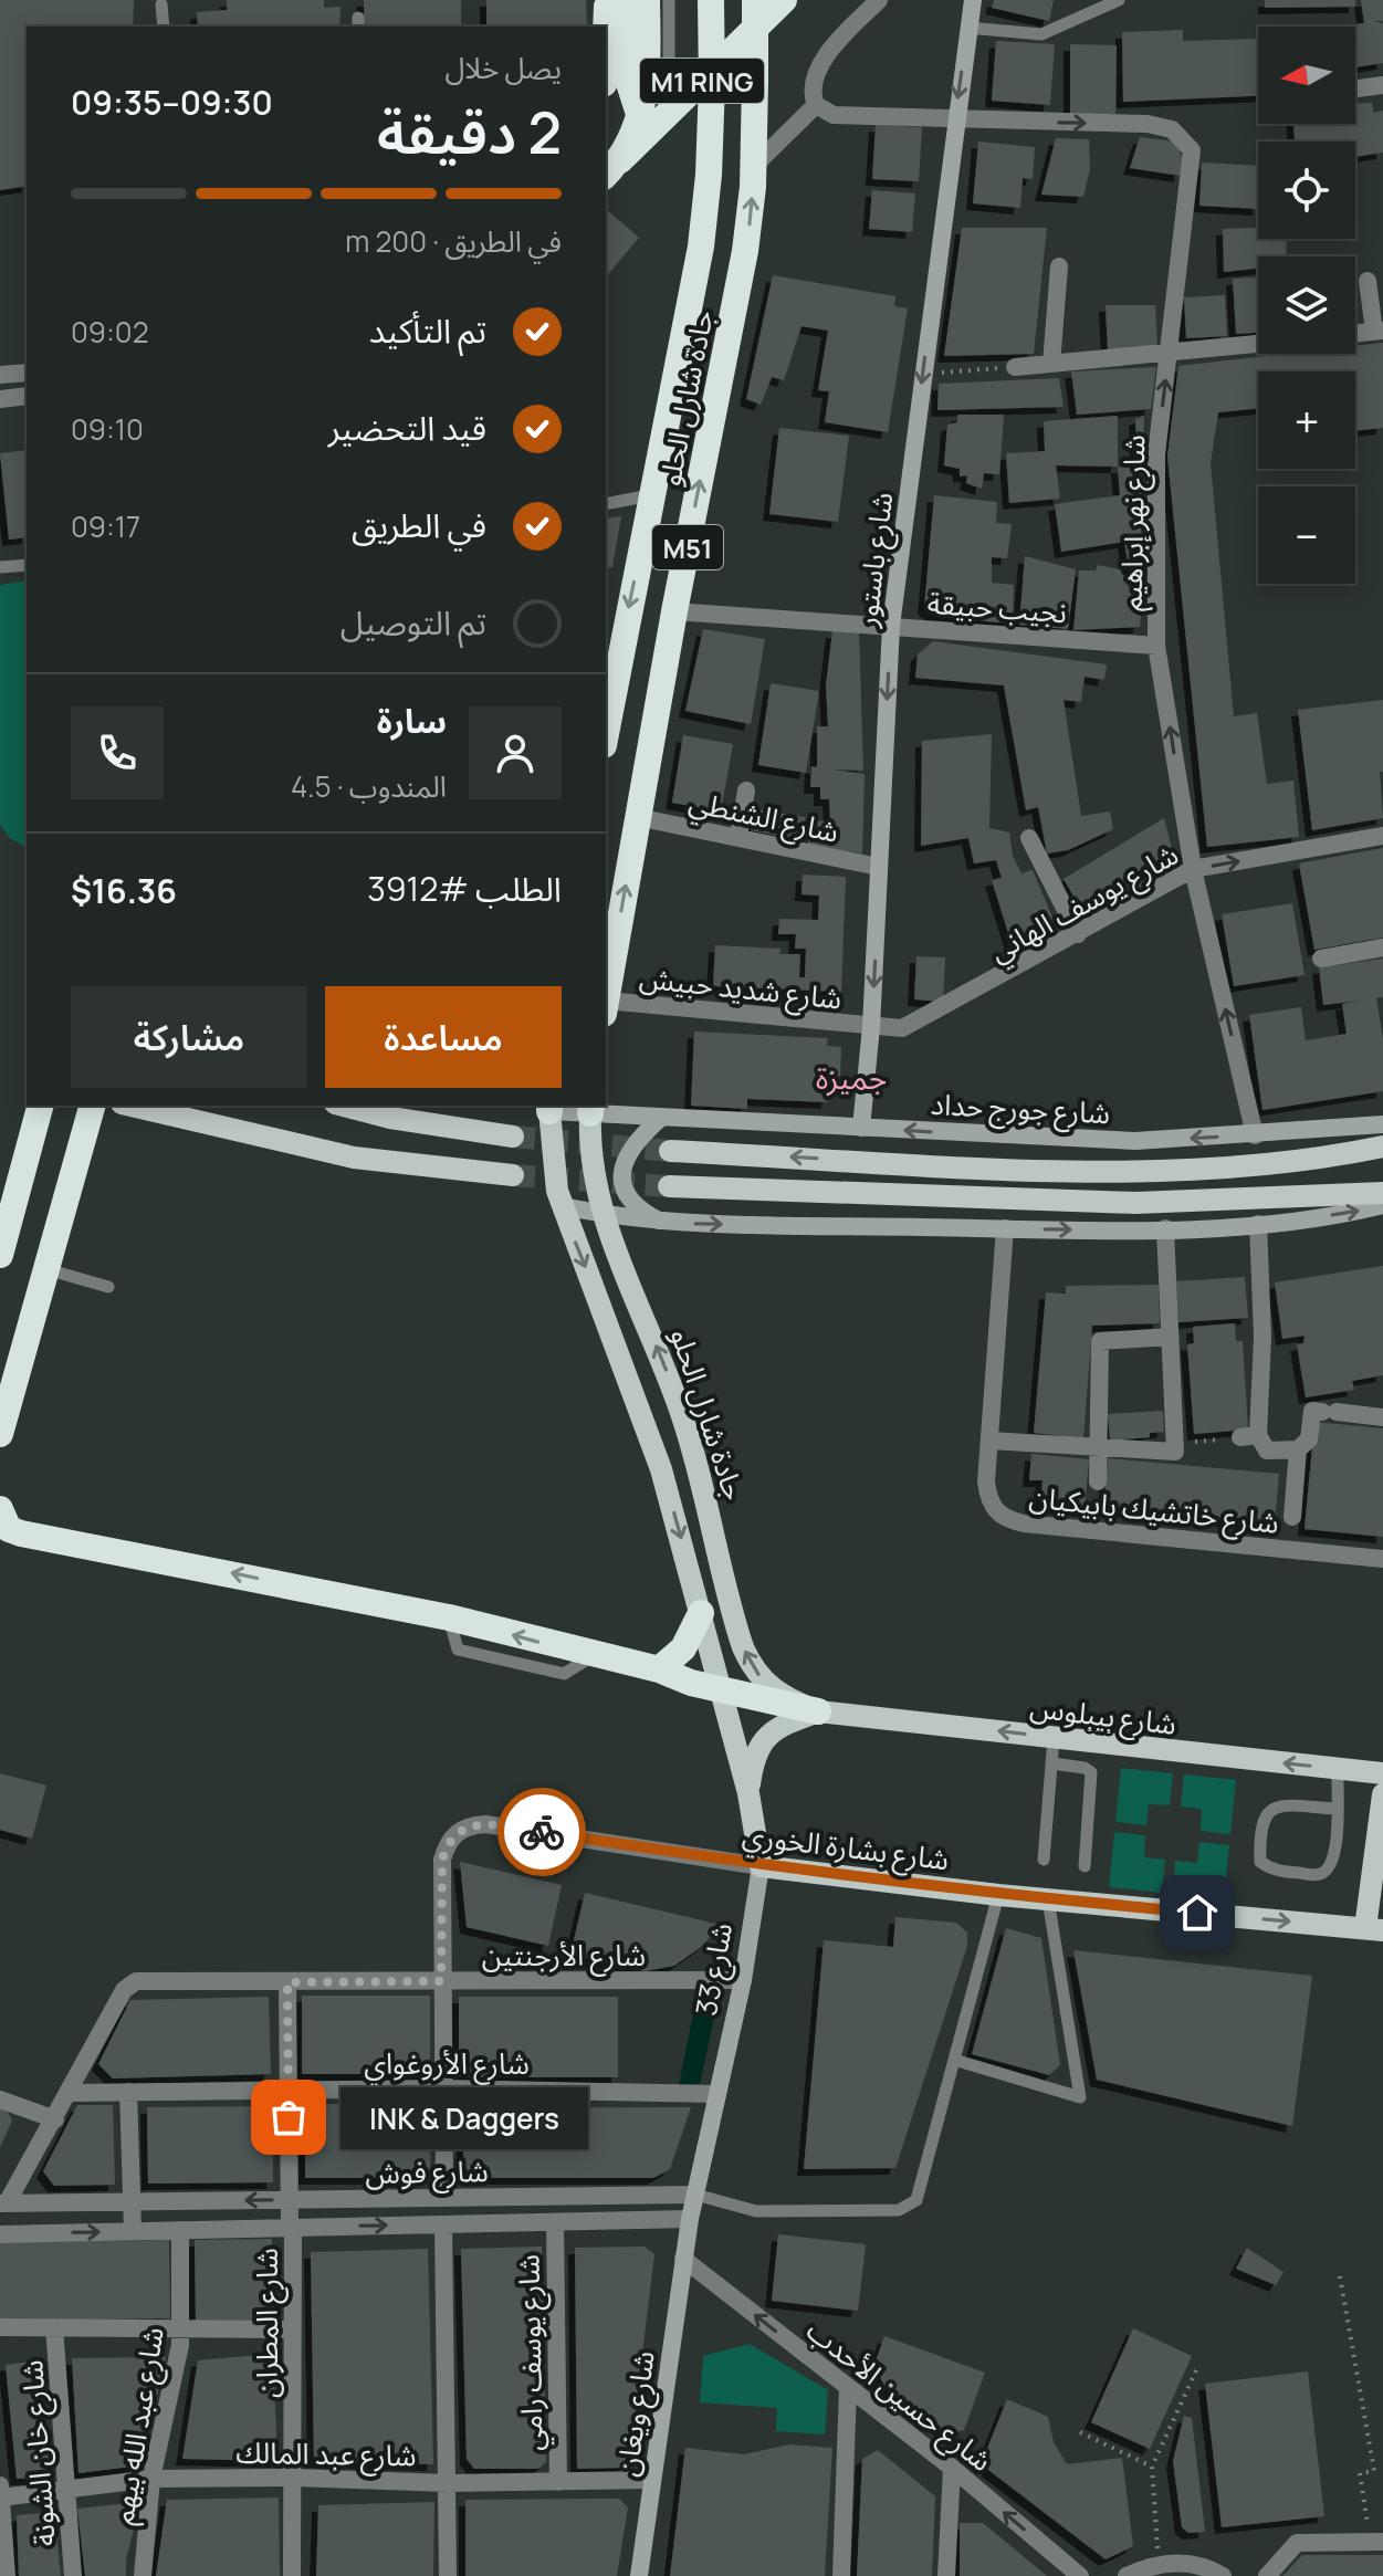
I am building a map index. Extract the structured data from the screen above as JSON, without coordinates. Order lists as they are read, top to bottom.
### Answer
{
  "streets": {
    "highway": ["M1 RING", "جادة شارل الحلو", "M51"],
    "main road": [
      "شارع جورج حداد",
      "شارع بيبلوس",
      "شارع بشارة الخوري",
      "شارع 33"
    ],
    "street": [
      "شارع نهر إبراهيم",
      "شارع باستور",
      "نجيب حبيقة",
      "شارع الشنطي",
      "شارع يوسف الهاني",
      "شارع شديد حبيش",
      "شارع خاتشيك بابيكيان",
      "شارع الأرجنتين",
      "شارع الأروغواي",
      "شارع فوش",
      "شارع المطران",
      "شارع يوسف رامي",
      "شارع حسين الأحدب",
      "شارع ويغان",
      "شارع عبد الله بيهم",
      "شارع خان الشونة",
      "شارع عبد المالك"
    ]
  },
  "crossings": [
    ["جادة شارل الحلو", "نجيب حبيقة"],
    ["جادة شارل الحلو", "شارع الشنطي"],
    ["جادة شارل الحلو", "شارع جورج حداد"],
    ["جادة شارل الحلو", "شارع بيبلوس"],
    ["شارع نهر إبراهيم", "شارع باستور"],
    ["شارع نهر إبراهيم", "نجيب حبيقة"],
    ["شارع نهر إبراهيم", "شارع يوسف الهاني"],
    ["شارع نهر إبراهيم", "شارع جورج حداد"],
    ["شارع باستور", "نجيب حبيقة"],
    ["شارع باستور", "شارع الشنطي"],
    ["شارع باستور", "شارع يوسف الهاني"],
    ["شارع باستور", "شارع شديد حبيش"],
    ["شارع باستور", "شارع جورج حداد"],
    ["شارع يوسف الهاني", "شارع شديد حبيش"],
    ["شارع بشارة الخوري", "شارع الأرجنتين"],
    ["شارع بشارة الخوري", "شارع 33"],
    ["شارع الأرجنتين", "شارع 33"],
    ["شارع الأرجنتين", "شارع الأروغواي"],
    ["شارع الأرجنتين", "شارع المطران"],
    ["شارع 33", "شارع الأروغواي"],
    ["شارع 33", "شارع فوش"],
    ["شارع 33", "شارع حسين الأحدب"],
    ["شارع 33", "شارع ويغان"],
    ["شارع الأروغواي", "شارع المطران"],
    ["شارع فوش", "شارع المطران"],
    ["شارع فوش", "شارع يوسف رامي"],
    ["شارع فوش", "شارع عبد الله بيهم"],
    ["شارع المطران", "شارع عبد المالك"],
    ["شارع يوسف رامي", "شارع عبد المالك"],
    ["شارع حسين الأحدب", "شارع ويغان"],
    ["شارع ويغان", "شارع عبد المالك"],
    ["شارع عبد الله بيهم", "شارع عبد المالك"],
    ["شارع خان الشونة", "شارع عبد المالك"]
  ],
  "one_way": ["شارع باستور", "شارع بيبلوس", "شارع حسين الأحدب"],
  "districts": ["جميزة"],
  "places": ["INK & Daggers"],
  "north": "left",
  "page": {
    "map_buttons": ["+", "−"],
    "heading": ["2 دقيقة", "يصل خلال", "09:30–09:35"],
    "panel": [
      "سارة",
      "المندوب · 4.5",
      "الطلب #3912",
      "$16.36"
    ],
    "bar": "في الطريق · 200 m",
    "list": [
      ["تم التأكيد", "09:02"],
      ["قيد التحضير", "09:10"],
      ["في الطريق", "09:17"],
      "تم التوصيل"
    ],
    "buttons": ["مساعدة", "مشاركة"],
    "bubble": "INK & Daggers"
  }
}
